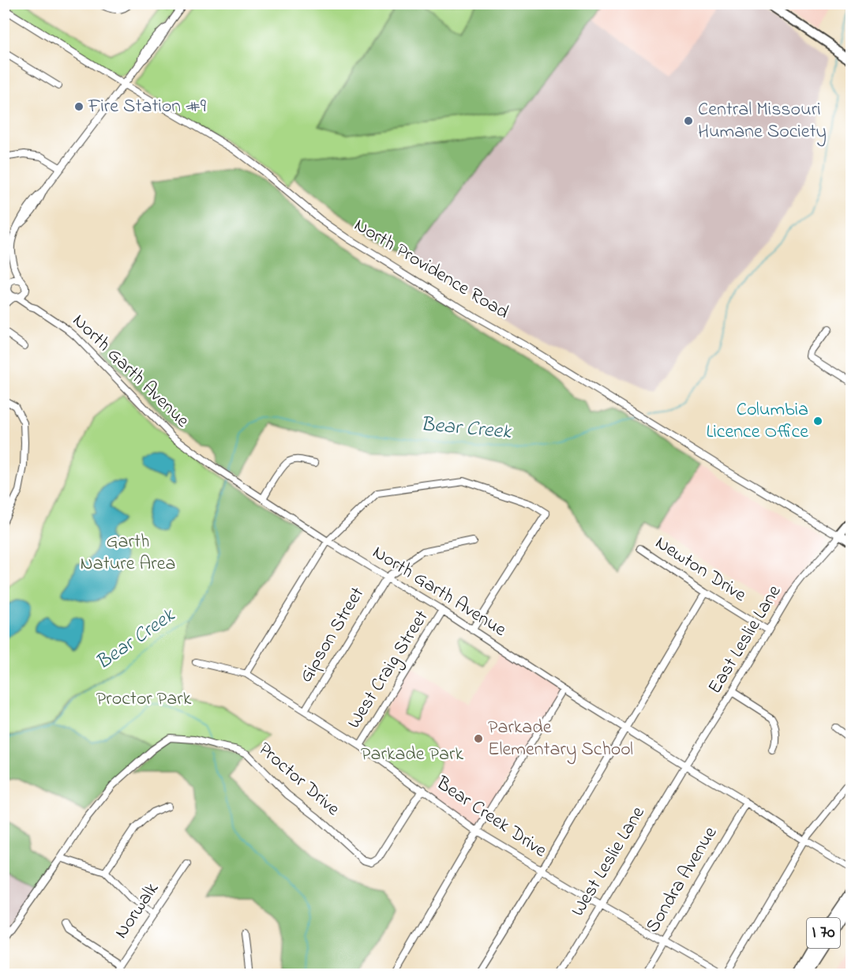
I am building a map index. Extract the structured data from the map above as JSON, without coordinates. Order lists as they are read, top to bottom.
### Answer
{
  "streets": {
    "highway": ["I 70"],
    "main road": ["North Providence Road"],
    "street": [
      "North Garth Avenue",
      "Newton Drive",
      "Gipson Street",
      "East Leslie Lane",
      "West Craig Street",
      "Proctor Drive",
      "Bear Creek Drive",
      "West Leslie Lane",
      "Sondra Avenue",
      "Norwalk"
    ]
  },
  "crossings": [
    ["North Providence Road", "East Leslie Lane"],
    ["North Garth Avenue", "Gipson Street"],
    ["North Garth Avenue", "East Leslie Lane"],
    ["North Garth Avenue", "West Craig Street"],
    ["North Garth Avenue", "West Leslie Lane"],
    ["North Garth Avenue", "Sondra Avenue"],
    ["Newton Drive", "East Leslie Lane"],
    ["Gipson Street", "Bear Creek Drive"],
    ["East Leslie Lane", "West Leslie Lane"],
    ["West Craig Street", "Bear Creek Drive"],
    ["Proctor Drive", "Bear Creek Drive"],
    ["Bear Creek Drive", "West Leslie Lane"],
    ["Bear Creek Drive", "Sondra Avenue"]
  ],
  "water": ["Bear Creek"],
  "parks": ["Garth Nature Area", "Proctor Park", "Parkade Park"],
  "places": [
    "Fire Station #9",
    "Central Missouri Humane Society",
    "Columbia Licence Office",
    "Parkade Elementary School"
  ]
}
